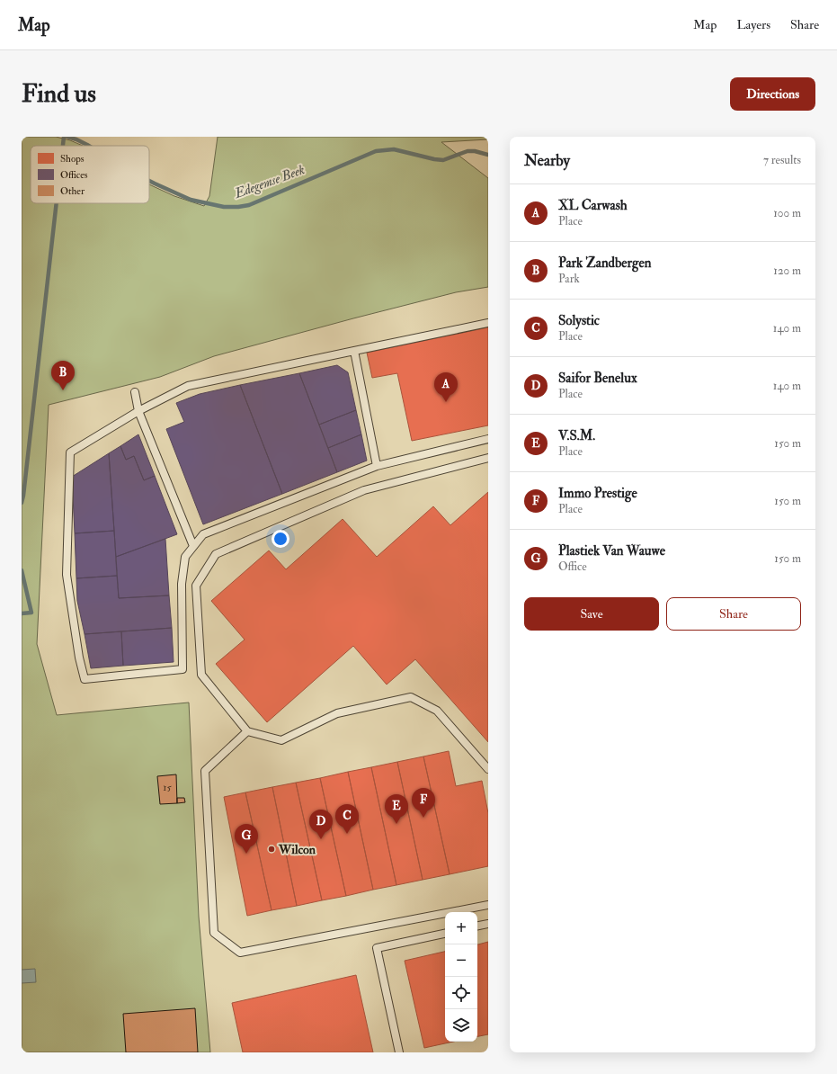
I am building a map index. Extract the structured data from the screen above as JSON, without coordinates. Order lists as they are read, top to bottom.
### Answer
{
  "water": ["Edegemse Beek"],
  "places": ["Wilcon"],
  "house_numbers": ["15"],
  "legend": ["Shops", "Offices", "Other"],
  "page": {
    "header": "Map",
    "nav": ["Map", "Layers", "Share"],
    "buttons": [
      "Directions",
      ["Save", "Share"]
    ],
    "title": "Find us",
    "heading": ["Nearby", "7 results"],
    "list": [
      {
        "mark": "A",
        "name": "XL Carwash",
        "note": "Place",
        "value": "100 m"
      },
      {
        "mark": "B",
        "name": "Park Zandbergen",
        "note": "Park",
        "value": "120 m"
      },
      {
        "mark": "C",
        "name": "Solystic",
        "note": "Place",
        "value": "140 m"
      },
      {
        "mark": "D",
        "name": "Saifor Benelux",
        "note": "Place",
        "value": "140 m"
      },
      {
        "mark": "E",
        "name": "V.S.M.",
        "note": "Place",
        "value": "150 m"
      },
      {
        "mark": "F",
        "name": "Immo Prestige",
        "note": "Place",
        "value": "150 m"
      },
      {
        "mark": "G",
        "name": "Plastiek Van Wauwe",
        "note": "Office",
        "value": "150 m"
      }
    ],
    "pins": [
      "B",
      "A",
      "F",
      "E",
      "C",
      "D",
      "G"
    ],
    "map_buttons": ["+", "−"]
  }
}
